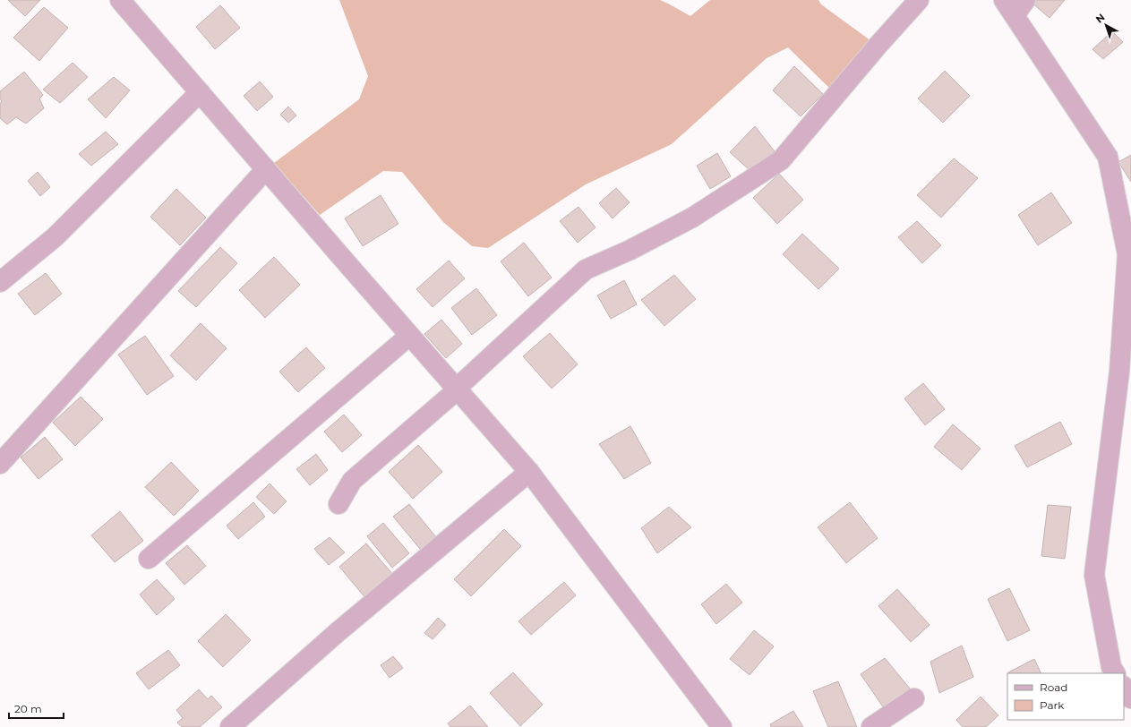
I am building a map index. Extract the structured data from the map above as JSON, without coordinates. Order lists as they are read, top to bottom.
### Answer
{
  "legend": ["Road", "Park"],
  "scale_bar": "20 m",
  "north": "top left"
}
